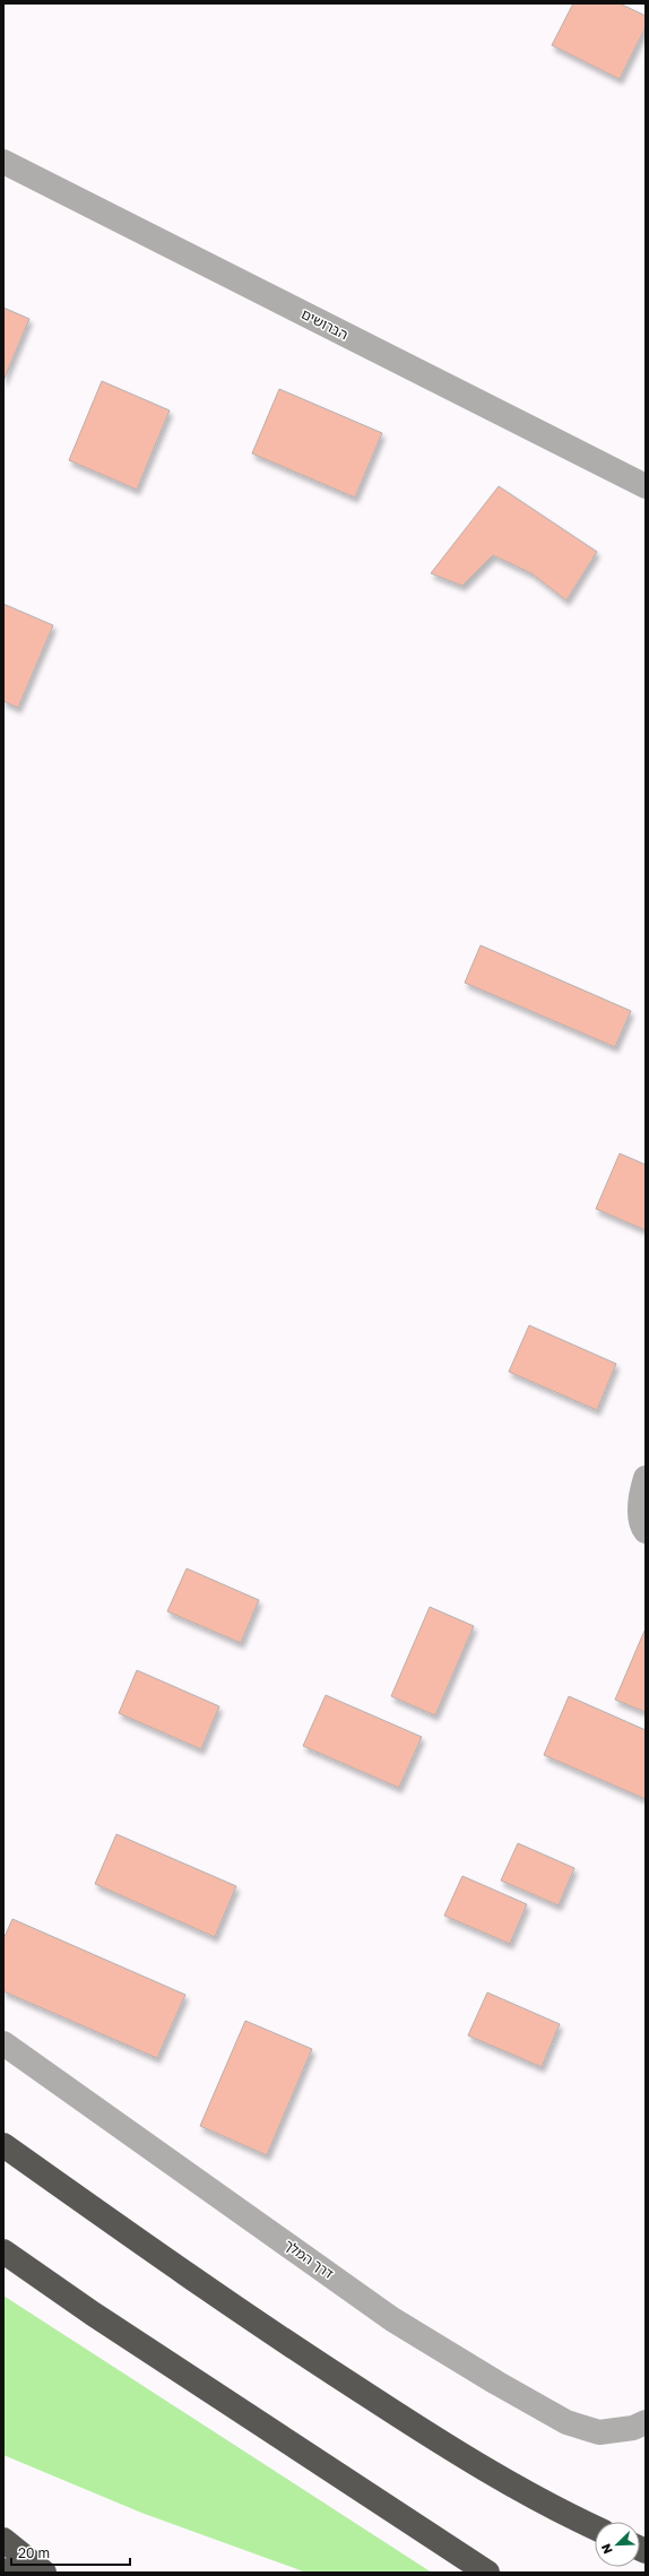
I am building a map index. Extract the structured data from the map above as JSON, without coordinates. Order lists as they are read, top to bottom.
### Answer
{
  "streets": {
    "street": ["הברושים", "דרך המלך"]
  },
  "scale_bar": "20 m",
  "north": "bottom left"
}
